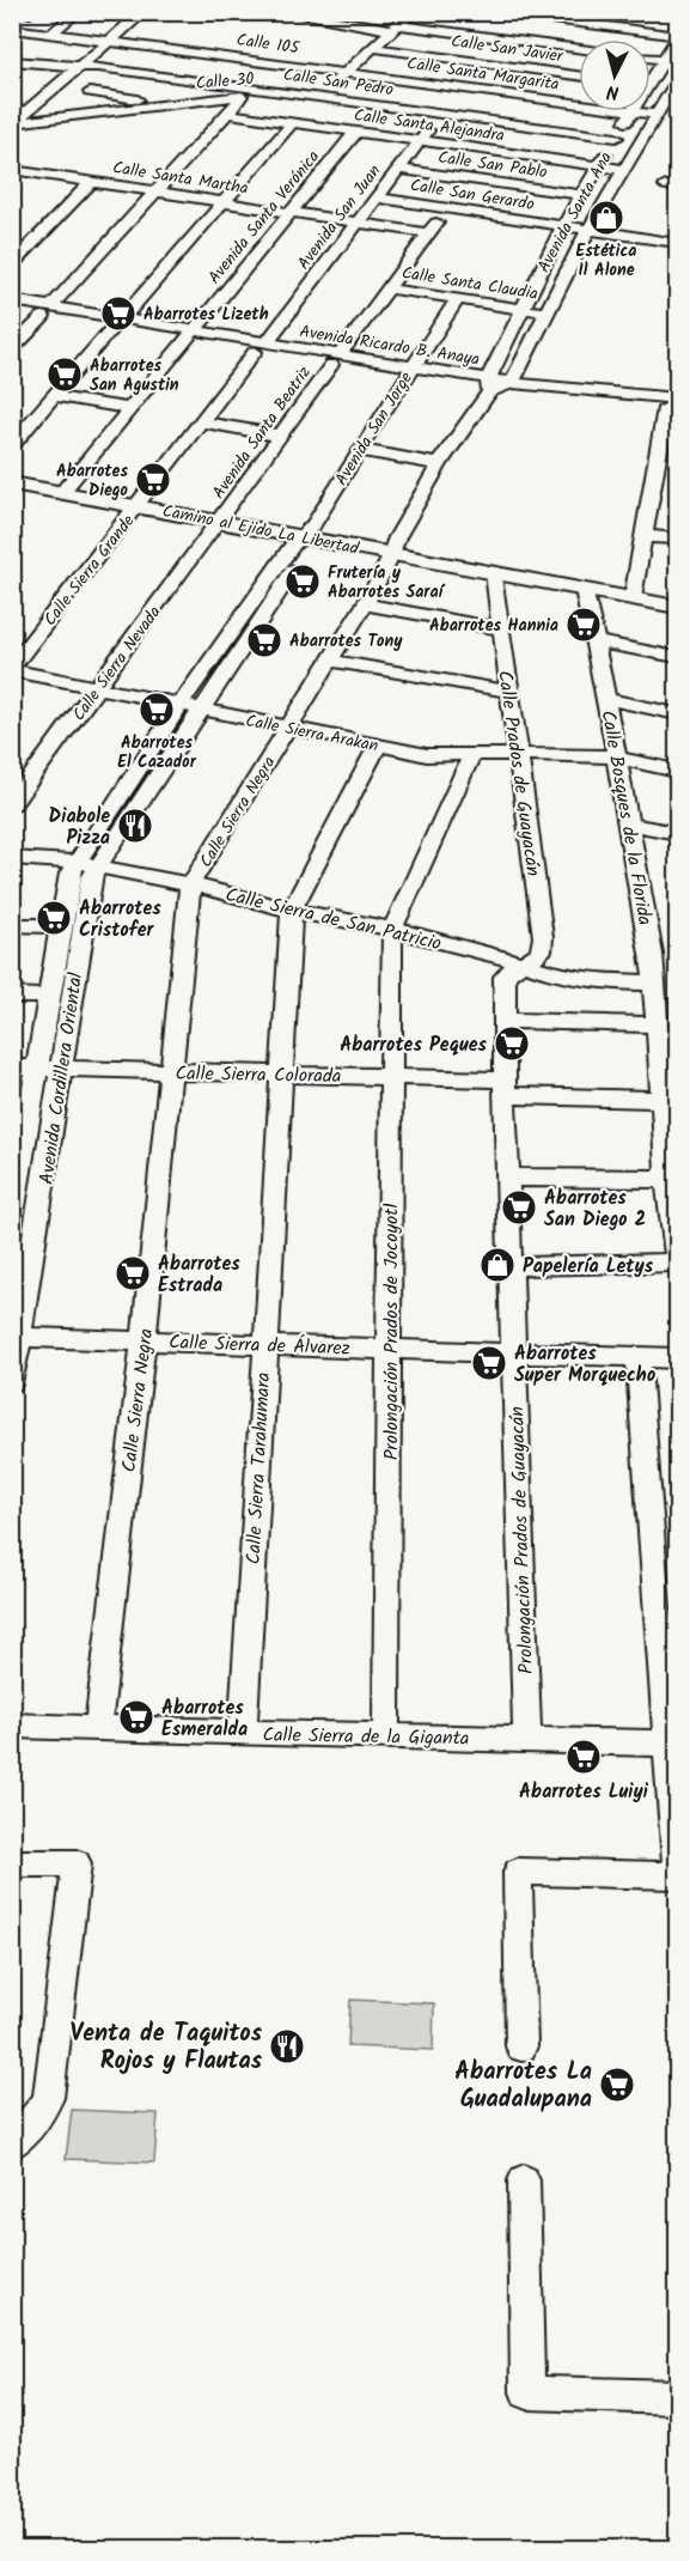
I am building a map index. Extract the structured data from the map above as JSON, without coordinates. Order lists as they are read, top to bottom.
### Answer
{
  "streets": {
    "main road": ["Camino al Ejido La Libertad"],
    "street": [
      "Calle 105",
      "Calle San Javier",
      "Calle Santa Margarita",
      "Calle 30",
      "Calle San Pedro",
      "Calle Santa Alejandra",
      "Calle San Pablo",
      "Calle Santa Martha",
      "Calle San Gerardo",
      "Avenida Santa Ana",
      "Avenida Santa Verónica",
      "Avenida San Juan",
      "Calle Santa Claudia",
      "Avenida Ricardo B. Anaya",
      "Avenida San Jorge",
      "Avenida Santa Beatriz",
      "Calle Sierra Grande",
      "Calle Sierra Nevada",
      "Calle Sierra Arakan",
      "Calle Prados de Guayacán",
      "Calle Sierra Negra",
      "Calle Bosques de la Florida",
      "Calle Sierra de San Patricio",
      "Calle Sierra Colorada",
      "Avenida Cordillera Oriental",
      "Prolongación Prados de Jocoyotl",
      "Calle Sierra de Álvarez",
      "Calle Sierra Tarahumara",
      "Prolongación Prados de Guayacán",
      "Calle Sierra de la Giganta"
    ]
  },
  "crossings": [
    ["Calle 105", "Calle Santa Margarita"],
    ["Calle Santa Margarita", "Avenida Santa Ana"],
    ["Calle 30", "Calle San Pedro"],
    ["Calle San Pedro", "Avenida Santa Ana"],
    ["Calle San Pedro", "Avenida San Juan"],
    ["Calle Santa Alejandra", "Avenida Santa Ana"],
    ["Calle Santa Alejandra", "Avenida Santa Verónica"],
    ["Calle Santa Alejandra", "Avenida San Juan"],
    ["Calle San Pablo", "Avenida Santa Ana"],
    ["Calle San Pablo", "Avenida San Juan"],
    ["Calle Santa Martha", "Avenida Santa Verónica"],
    ["Calle Santa Martha", "Avenida San Juan"],
    ["Calle Santa Martha", "Avenida Santa Beatriz"],
    ["Calle San Gerardo", "Avenida Santa Ana"],
    ["Calle San Gerardo", "Avenida San Juan"],
    ["Calle San Gerardo", "Avenida Santa Beatriz"],
    ["Avenida Santa Ana", "Calle Santa Claudia"],
    ["Avenida Santa Ana", "Avenida Ricardo B. Anaya"],
    ["Avenida Santa Ana", "Camino al Ejido La Libertad"],
    ["Avenida Santa Ana", "Calle Sierra Negra"],
    ["Avenida Santa Verónica", "Avenida Ricardo B. Anaya"],
    ["Avenida Santa Verónica", "Camino al Ejido La Libertad"],
    ["Avenida San Juan", "Avenida Ricardo B. Anaya"],
    ["Avenida San Juan", "Camino al Ejido La Libertad"],
    ["Avenida San Juan", "Calle Sierra Grande"],
    ["Calle Santa Claudia", "Avenida San Jorge"],
    ["Calle Santa Claudia", "Avenida Santa Beatriz"],
    ["Avenida Ricardo B. Anaya", "Avenida San Jorge"],
    ["Avenida Ricardo B. Anaya", "Avenida Santa Beatriz"],
    ["Avenida San Jorge", "Camino al Ejido La Libertad"],
    ["Avenida San Jorge", "Avenida Cordillera Oriental"],
    ["Avenida Santa Beatriz", "Camino al Ejido La Libertad"],
    ["Avenida Santa Beatriz", "Calle Sierra Nevada"],
    ["Camino al Ejido La Libertad", "Calle Sierra Grande"],
    ["Camino al Ejido La Libertad", "Calle Sierra Nevada"],
    ["Camino al Ejido La Libertad", "Calle Prados de Guayacán"],
    ["Camino al Ejido La Libertad", "Calle Sierra Negra"],
    ["Camino al Ejido La Libertad", "Calle Bosques de la Florida"],
    ["Camino al Ejido La Libertad", "Avenida Cordillera Oriental"],
    ["Calle Sierra Grande", "Calle Sierra Arakan"],
    ["Calle Sierra Nevada", "Calle Sierra Arakan"],
    ["Calle Sierra Arakan", "Calle Prados de Guayacán"],
    ["Calle Sierra Arakan", "Calle Sierra Negra"],
    ["Calle Sierra Arakan", "Calle Bosques de la Florida"],
    ["Calle Sierra Arakan", "Avenida Cordillera Oriental"],
    ["Calle Prados de Guayacán", "Calle Sierra de San Patricio"],
    ["Calle Prados de Guayacán", "Prolongación Prados de Guayacán"],
    ["Calle Sierra Negra", "Calle Sierra de San Patricio"],
    ["Calle Sierra Negra", "Calle Sierra Colorada"],
    ["Calle Sierra Negra", "Calle Sierra de Álvarez"],
    ["Calle Sierra Negra", "Calle Sierra de la Giganta"],
    ["Calle Bosques de la Florida", "Calle Sierra de San Patricio"],
    ["Calle Bosques de la Florida", "Calle Sierra Colorada"],
    ["Calle Sierra de San Patricio", "Avenida Cordillera Oriental"],
    ["Calle Sierra de San Patricio", "Prolongación Prados de Jocoyotl"],
    ["Calle Sierra de San Patricio", "Calle Sierra Tarahumara"],
    ["Calle Sierra de San Patricio", "Prolongación Prados de Guayacán"],
    ["Calle Sierra Colorada", "Avenida Cordillera Oriental"],
    ["Calle Sierra Colorada", "Prolongación Prados de Jocoyotl"],
    ["Calle Sierra Colorada", "Calle Sierra Tarahumara"],
    ["Calle Sierra Colorada", "Prolongación Prados de Guayacán"],
    ["Avenida Cordillera Oriental", "Calle Sierra de Álvarez"],
    ["Prolongación Prados de Jocoyotl", "Calle Sierra de Álvarez"],
    ["Prolongación Prados de Jocoyotl", "Calle Sierra de la Giganta"],
    ["Calle Sierra de Álvarez", "Calle Sierra Tarahumara"],
    ["Calle Sierra de Álvarez", "Prolongación Prados de Guayacán"],
    ["Calle Sierra Tarahumara", "Calle Sierra de la Giganta"],
    ["Prolongación Prados de Guayacán", "Calle Sierra de la Giganta"]
  ],
  "places": {
    "shop": ["Estética Il Alone", "Papelería Letys"],
    "supermarket": [
      "Abarrotes Lizeth",
      "Abarrotes San Agustin",
      "Abarrotes Diego",
      "Frutería y Abarrotes Saraí",
      "Abarrotes Hannia",
      "Abarrotes Tony",
      "Abarrotes El Cazador",
      "Abarrotes Cristofer",
      "Abarrotes Peques",
      "Abarrotes San Diego 2",
      "Abarrotes Estrada",
      "Abarrotes Super Morquecho",
      "Abarrotes Esmeralda",
      "Abarrotes Luiyi",
      "Abarrotes La Guadalupana"
    ],
    "restaurant": ["Diabole Pizza", "Venta de Taquitos Rojos y Flautas"]
  },
  "north": "bottom"
}
